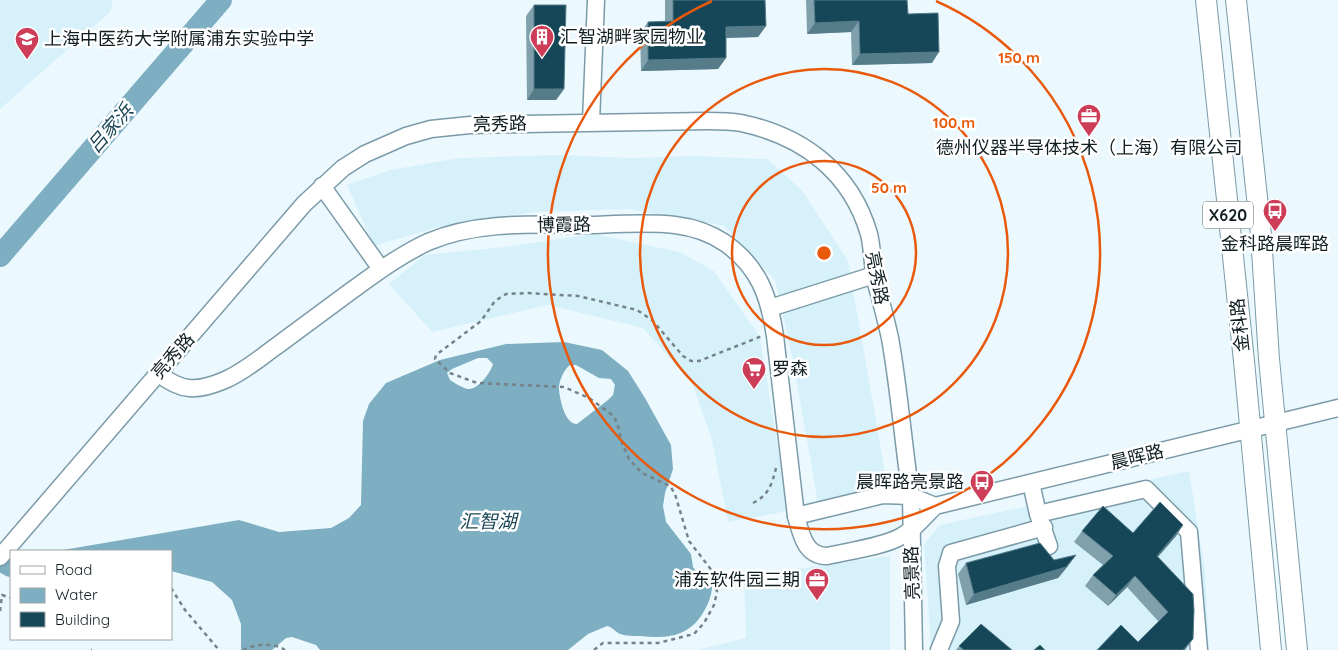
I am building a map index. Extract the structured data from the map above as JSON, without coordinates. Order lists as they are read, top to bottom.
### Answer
{
  "streets": {
    "main road": ["X620", "金科路"],
    "street": [
      "亮秀路",
      "博霞路",
      "晨晖路",
      "亮景路"
    ]
  },
  "crossings": [
    ["亮秀路", "博霞路"],
    ["亮秀路", "亮景路"],
    ["金科路", "晨晖路"]
  ],
  "water": ["吕家浜", "汇智湖"],
  "places": {
    "building": ["汇智湖畔家园物业"],
    "school or university": ["上海中医药大学附属浦东实验中学"],
    "office": ["德州仪器半导体技术（上海）有限公司", "浦东软件园三期"],
    "bus stop": ["金科路晨晖路", "晨晖路亮景路"],
    "supermarket": ["罗森"]
  },
  "legend": ["Road", "Water", "Building"],
  "rings": ["150 m", "100 m", "50 m"]
}
